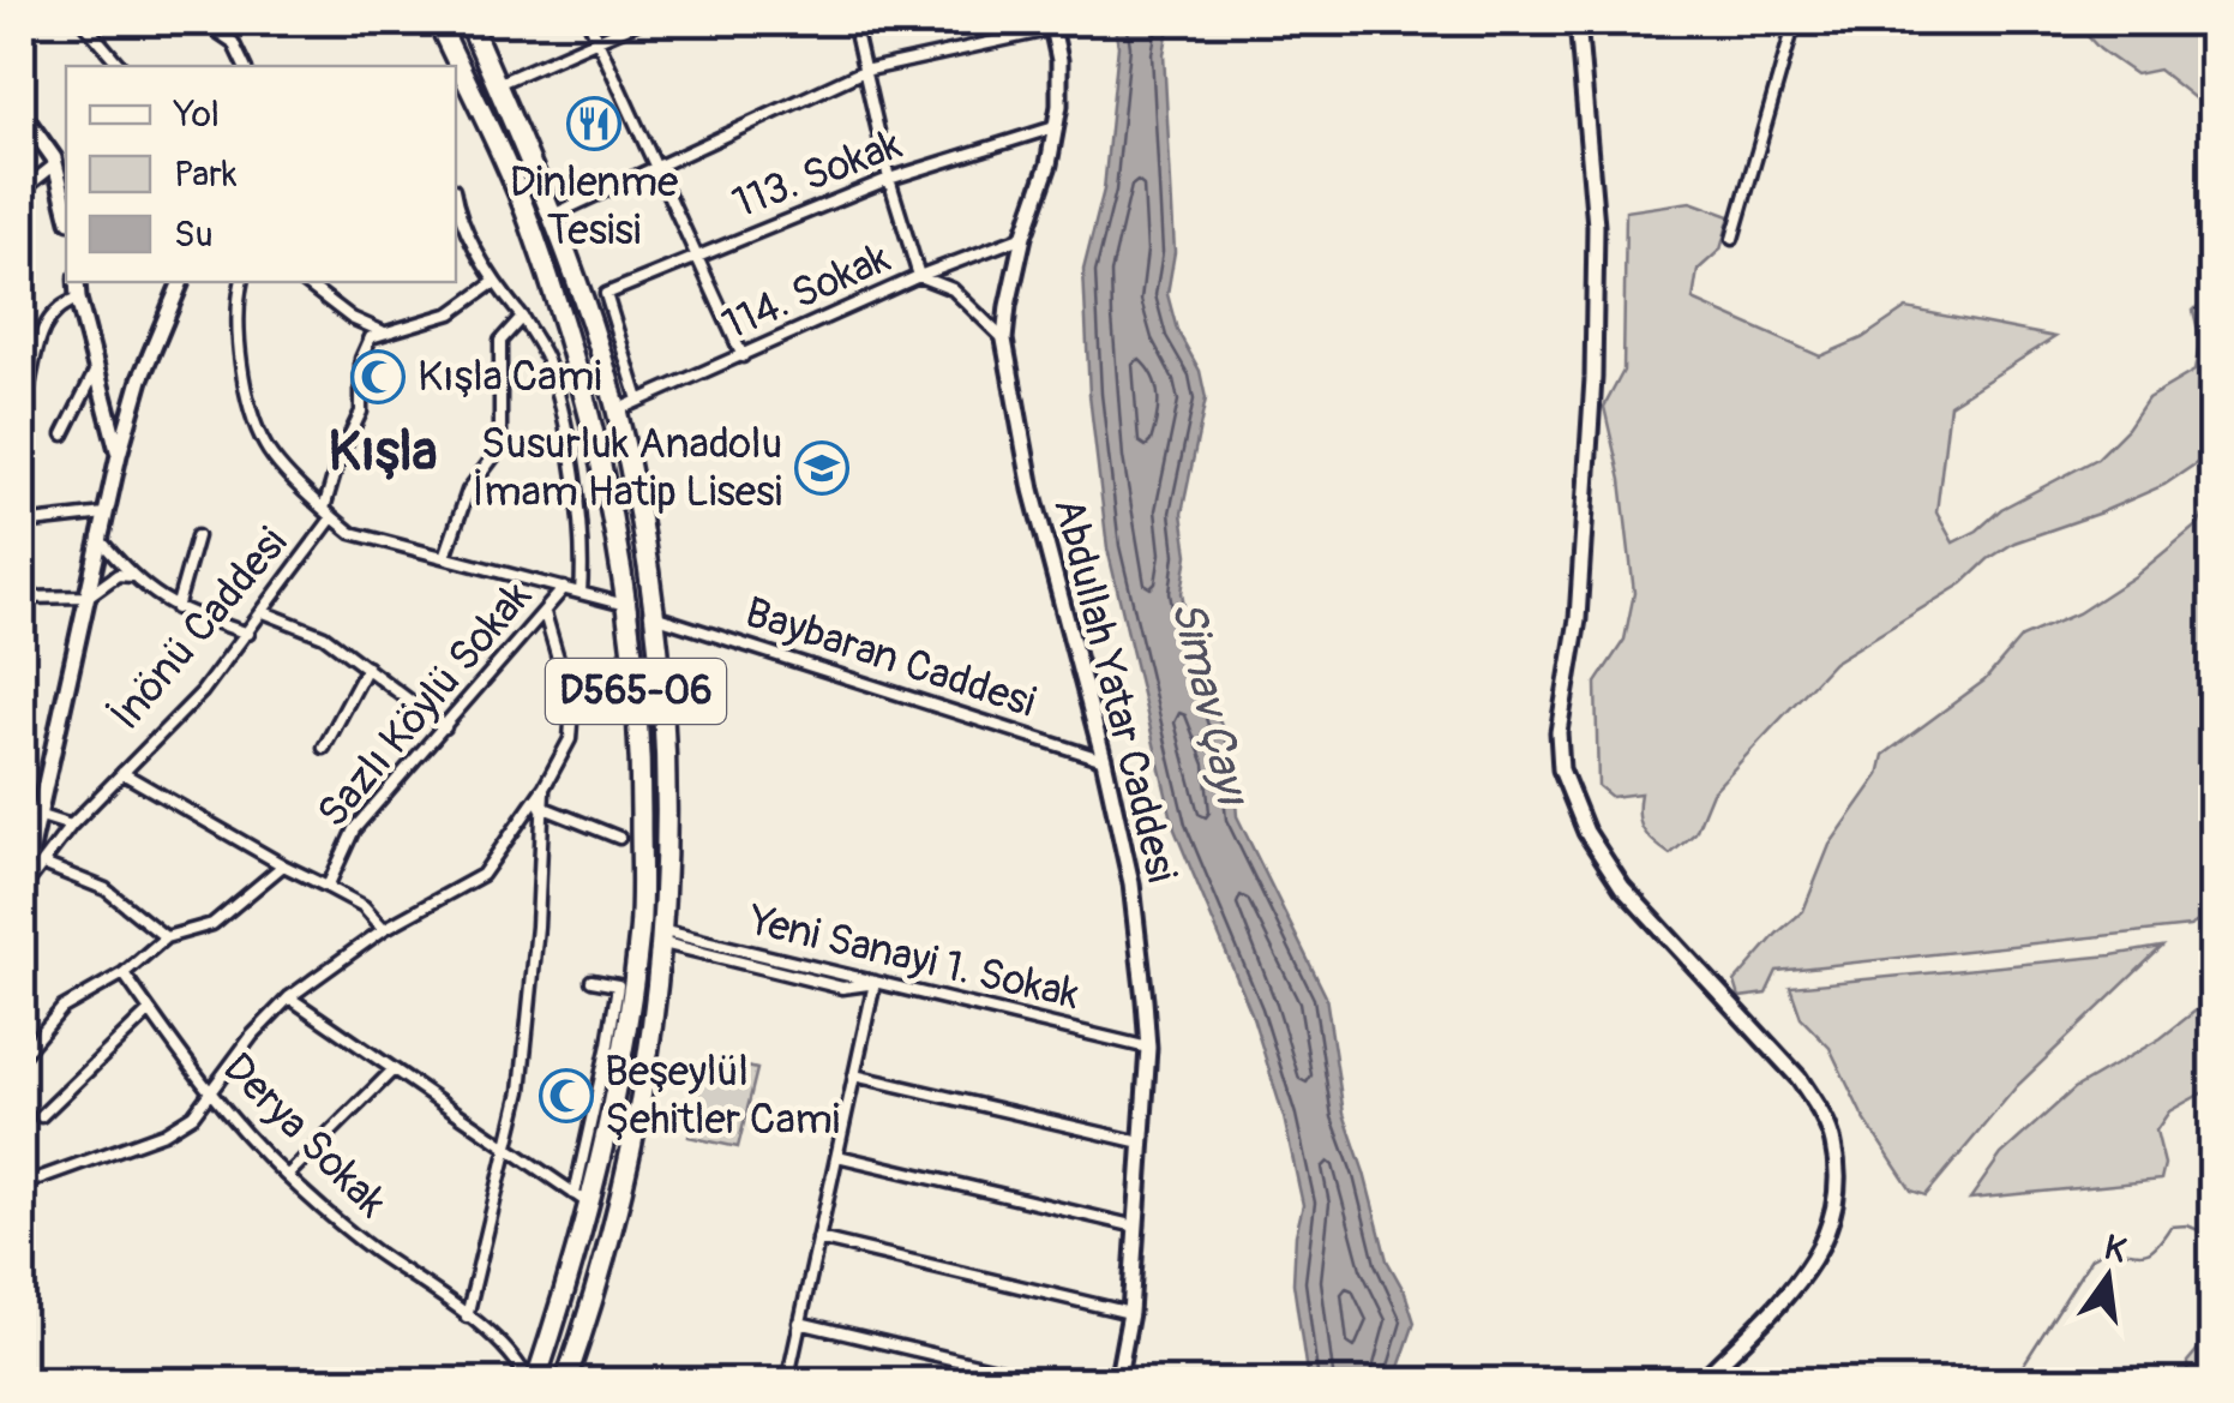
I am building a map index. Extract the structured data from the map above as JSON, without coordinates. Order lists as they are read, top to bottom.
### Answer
{
  "streets": {
    "highway": ["D565-06"],
    "street": [
      "113. Sokak",
      "114. Sokak",
      "İnönü Caddesi",
      "Baybaran Caddesi",
      "Abdullah Yatar Caddesi",
      "Sazlı Köylü Sokak",
      "Yeni Sanayi 1. Sokak",
      "Derya Sokak"
    ]
  },
  "crossings": [
    ["113. Sokak", "114. Sokak"],
    ["113. Sokak", "Abdullah Yatar Caddesi"],
    ["114. Sokak", "Abdullah Yatar Caddesi"],
    ["114. Sokak", "D565-06"],
    ["Baybaran Caddesi", "Abdullah Yatar Caddesi"],
    ["Baybaran Caddesi", "D565-06"],
    ["Abdullah Yatar Caddesi", "Yeni Sanayi 1. Sokak"],
    ["D565-06", "Yeni Sanayi 1. Sokak"],
    ["Sazlı Köylü Sokak", "Derya Sokak"]
  ],
  "districts": ["Kışla"],
  "water": ["Simav Çayı"],
  "places": {
    "restaurant": ["Dinlenme Tesisi"],
    "mosque": ["Kışla Cami", "Beşeylül Şehitler Cami"],
    "school or university": ["Susurluk Anadolu İmam Hatip Lisesi"]
  },
  "legend": ["Yol", "Park", "Su"],
  "north": "top"
}
